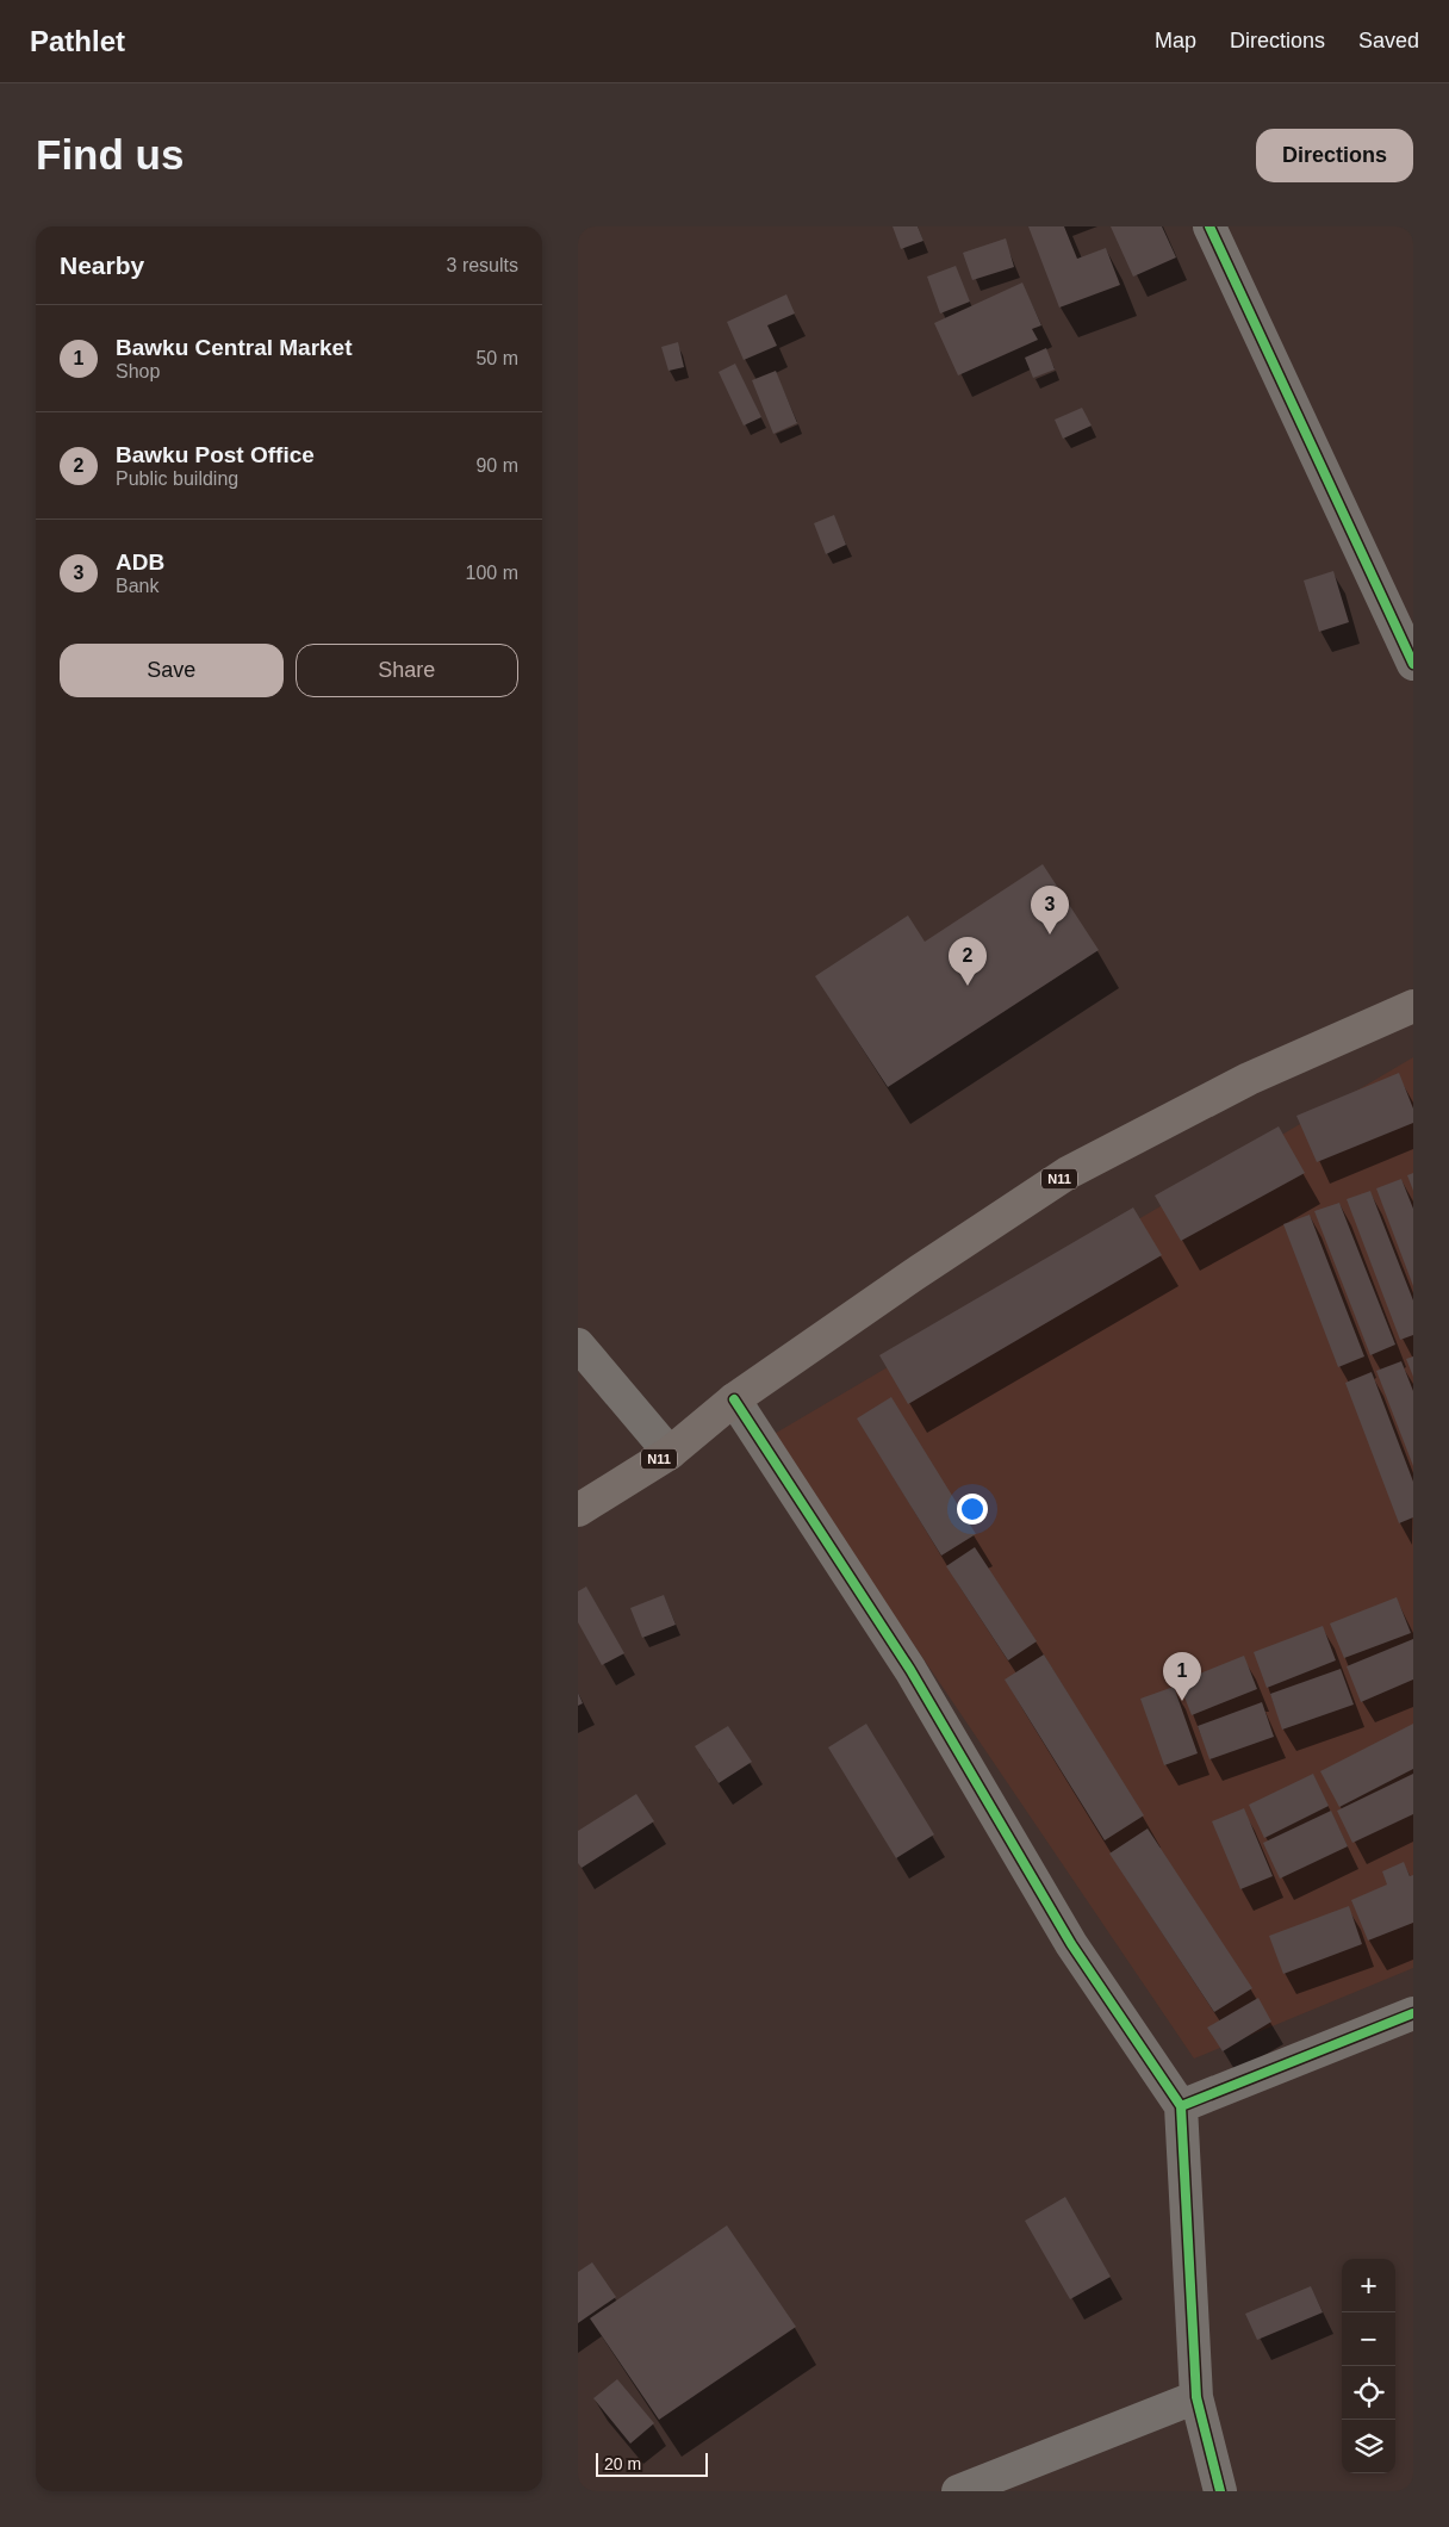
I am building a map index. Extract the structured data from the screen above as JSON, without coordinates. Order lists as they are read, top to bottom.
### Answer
{
  "streets": {
    "highway": ["N11"]
  },
  "scale_bar": "20 m",
  "page": {
    "header": "Pathlet",
    "nav": ["Map", "Directions", "Saved"],
    "buttons": [
      "Directions",
      ["Save", "Share"]
    ],
    "title": "Find us",
    "heading": ["Nearby", "3 results"],
    "list": [
      {
        "mark": "1",
        "name": "Bawku Central Market",
        "note": "Shop",
        "value": "50 m"
      },
      {
        "mark": "2",
        "name": "Bawku Post Office",
        "note": "Public building",
        "value": "90 m"
      },
      {
        "mark": "3",
        "name": "ADB",
        "note": "Bank",
        "value": "100 m"
      }
    ],
    "pins": ["3", "2", "1"],
    "map_buttons": ["+", "−"],
    "scale": "20 m"
  }
}
